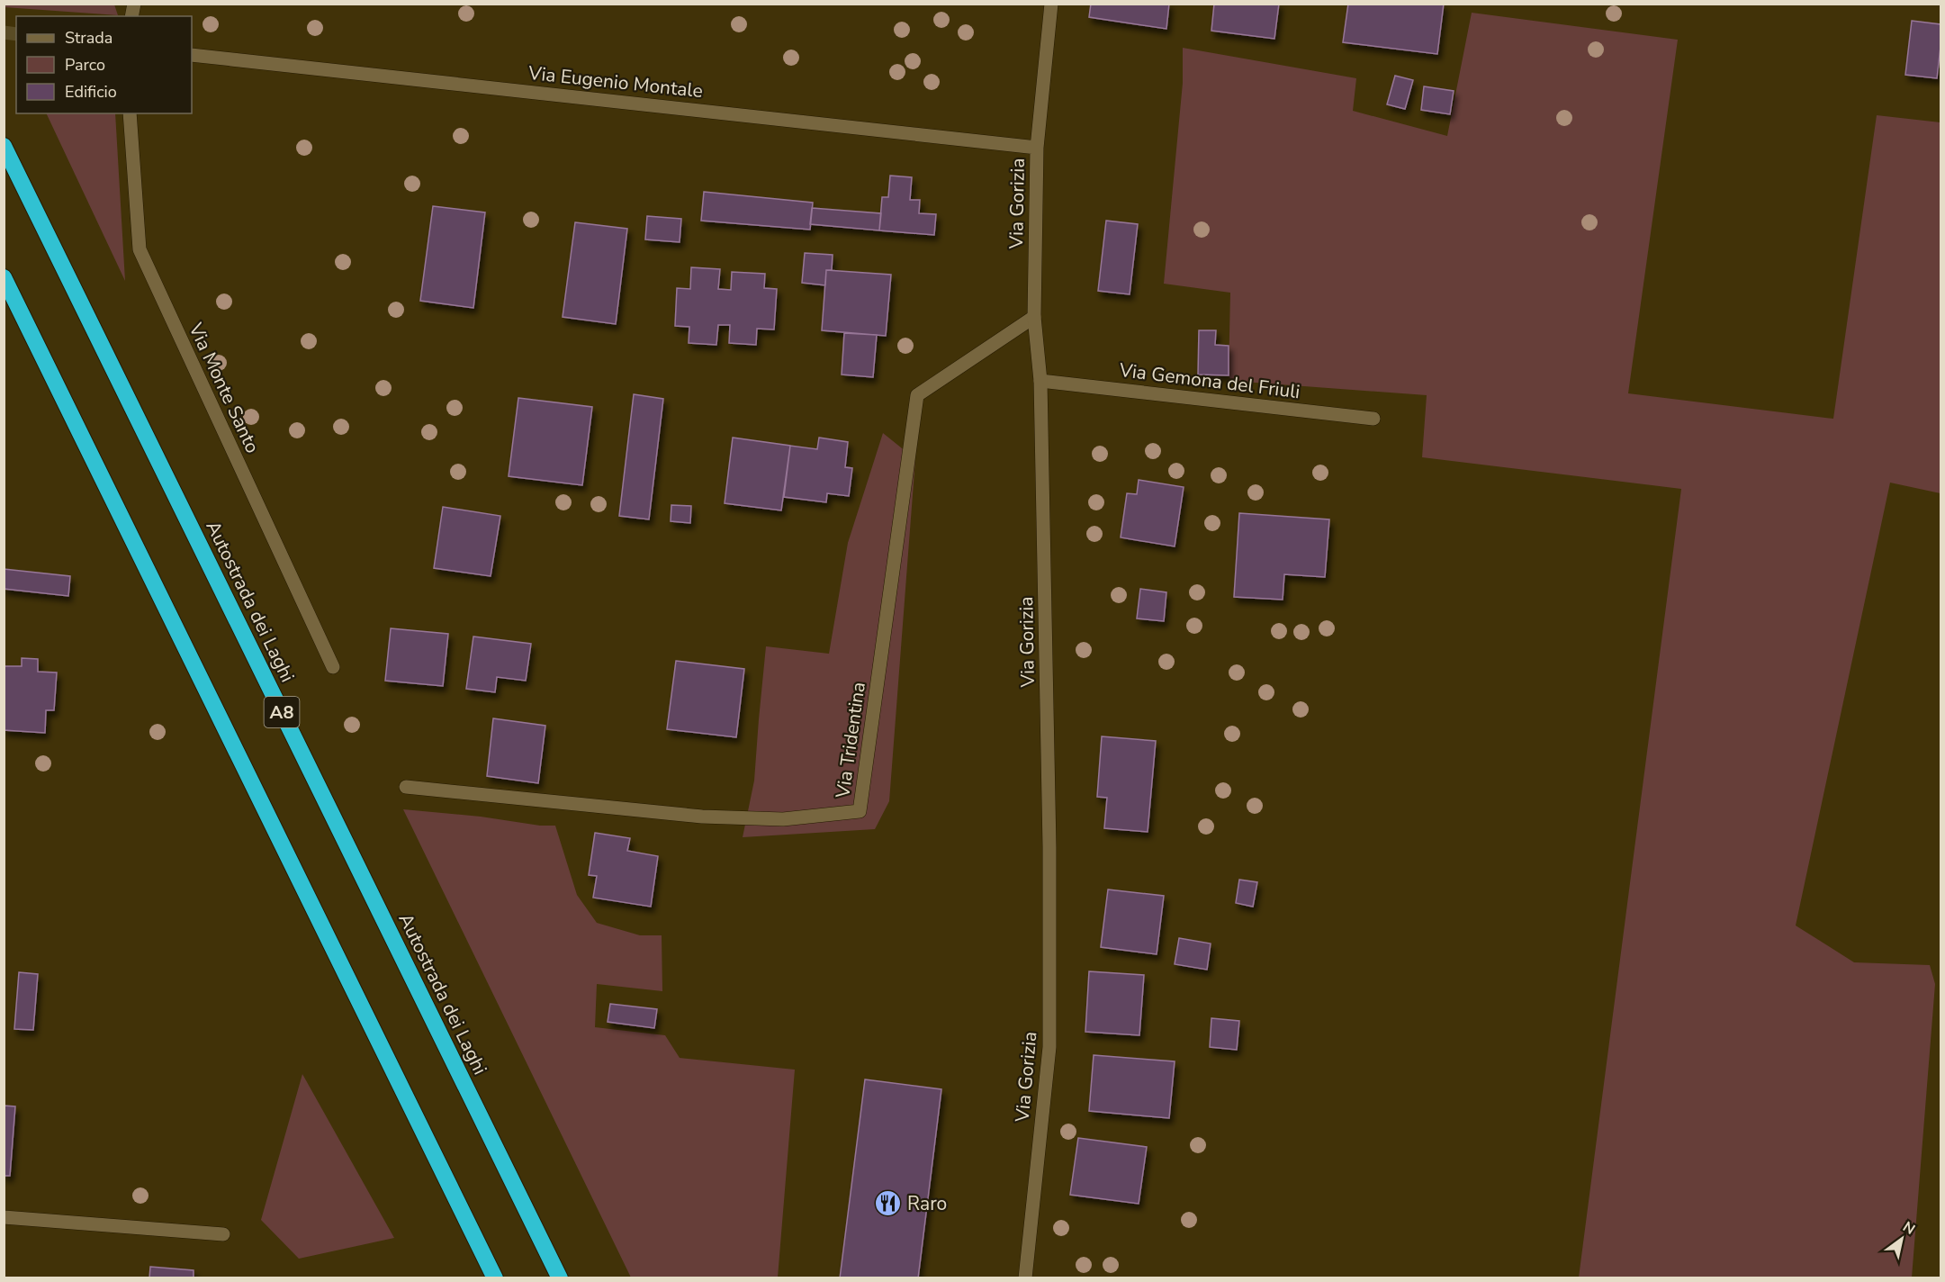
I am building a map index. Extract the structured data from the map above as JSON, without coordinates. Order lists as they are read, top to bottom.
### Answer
{
  "streets": {
    "highway": ["Autostrada dei Laghi", "A8"],
    "street": [
      "Via Eugenio Montale",
      "Via Gorizia",
      "Via Gemona del Friuli",
      "Via Monte Santo",
      "Via Tridentina"
    ]
  },
  "crossings": [
    ["Via Eugenio Montale", "Via Gorizia"],
    ["Via Gorizia", "Via Gemona del Friuli"],
    ["Via Gorizia", "Via Tridentina"]
  ],
  "places": {
    "restaurant": ["Raro"]
  },
  "legend": ["Strada", "Parco", "Edificio"],
  "north": "top right"
}
